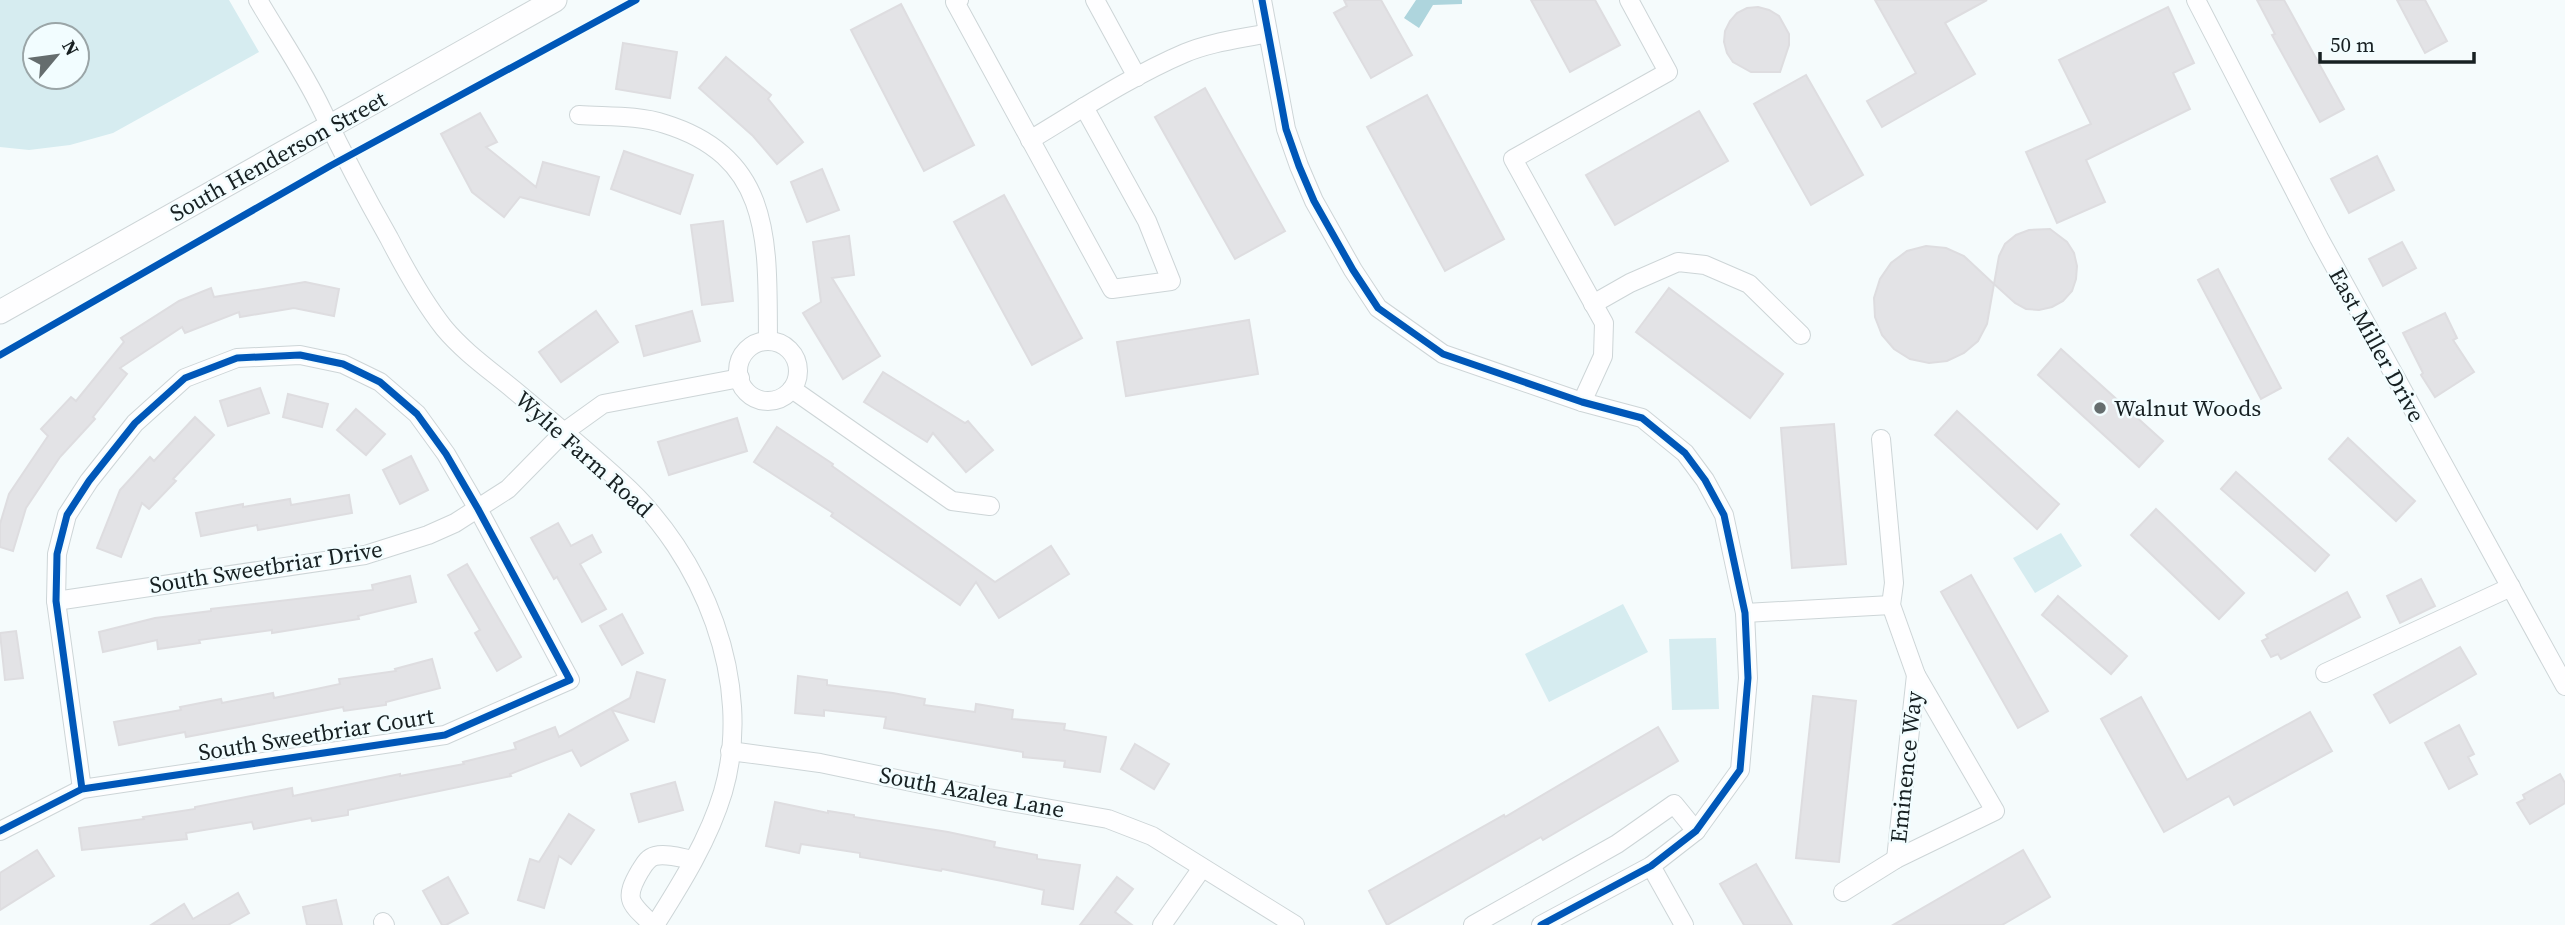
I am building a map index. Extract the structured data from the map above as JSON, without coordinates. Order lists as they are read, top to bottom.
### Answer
{
  "streets": {
    "street": [
      "South Henderson Street",
      "East Miller Drive",
      "Wylie Farm Road",
      "South Sweetbriar Drive",
      "South Sweetbriar Court",
      "Eminence Way",
      "South Azalea Lane"
    ]
  },
  "crossings": [
    ["South Henderson Street", "Wylie Farm Road"],
    ["Wylie Farm Road", "South Sweetbriar Drive"],
    ["Wylie Farm Road", "South Azalea Lane"],
    ["South Sweetbriar Drive", "South Sweetbriar Court"]
  ],
  "places": ["Walnut Woods"],
  "scale_bar": "50 m",
  "north": "top right"
}
